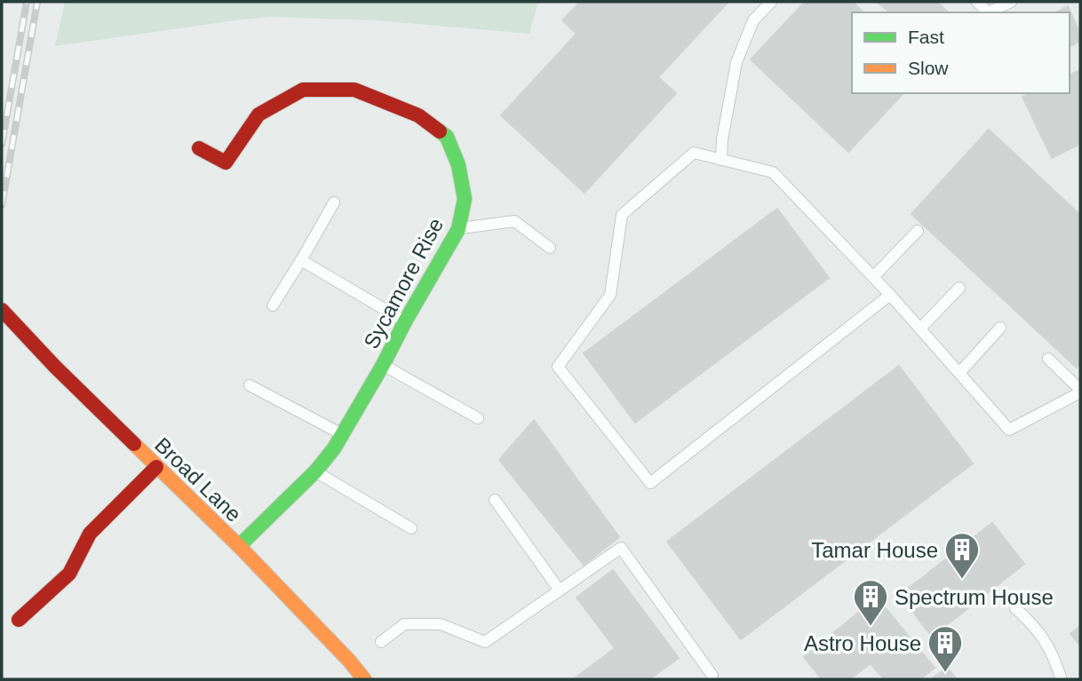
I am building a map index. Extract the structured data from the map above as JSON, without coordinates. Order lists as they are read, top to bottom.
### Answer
{
  "streets": {
    "street": ["Sycamore Rise", "Broad Lane"]
  },
  "crossings": [
    ["Sycamore Rise", "Broad Lane"]
  ],
  "places": {
    "building": ["Tamar House", "Spectrum House", "Astro House"]
  },
  "legend": ["Fast", "Slow"]
}
